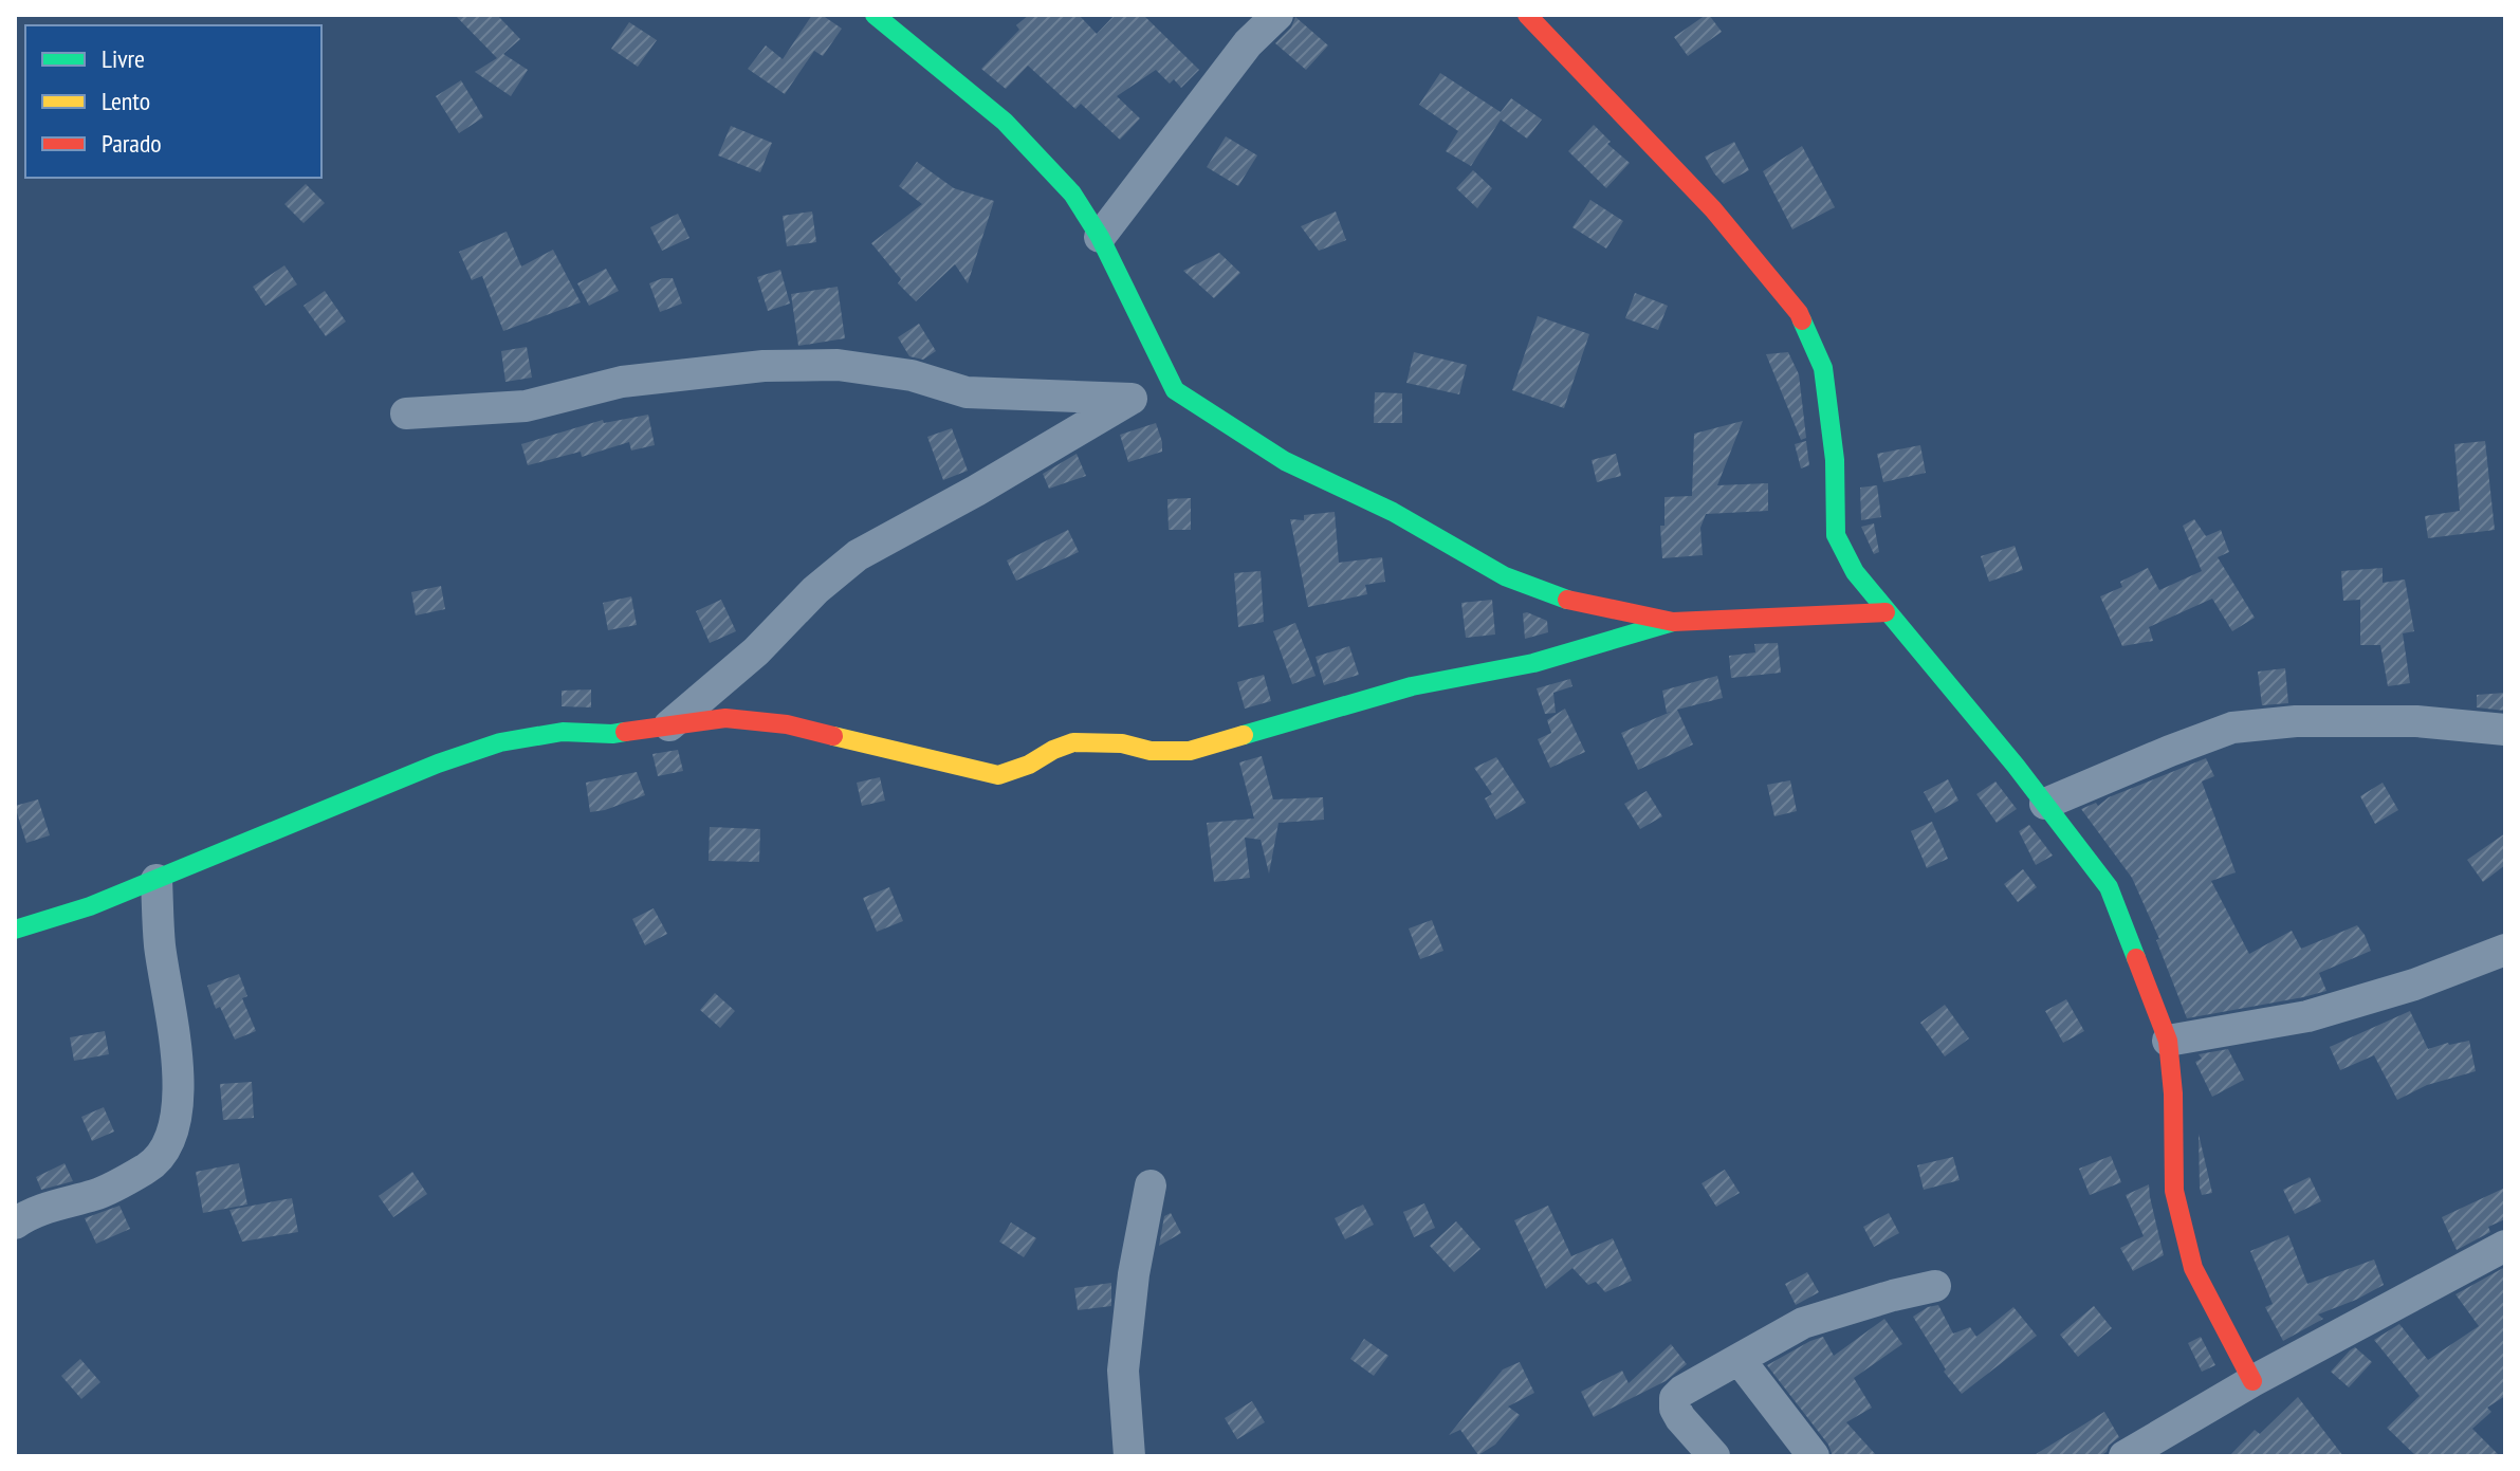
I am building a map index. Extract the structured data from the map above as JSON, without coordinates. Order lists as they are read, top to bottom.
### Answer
{
  "legend": ["Livre", "Lento", "Parado"]
}
